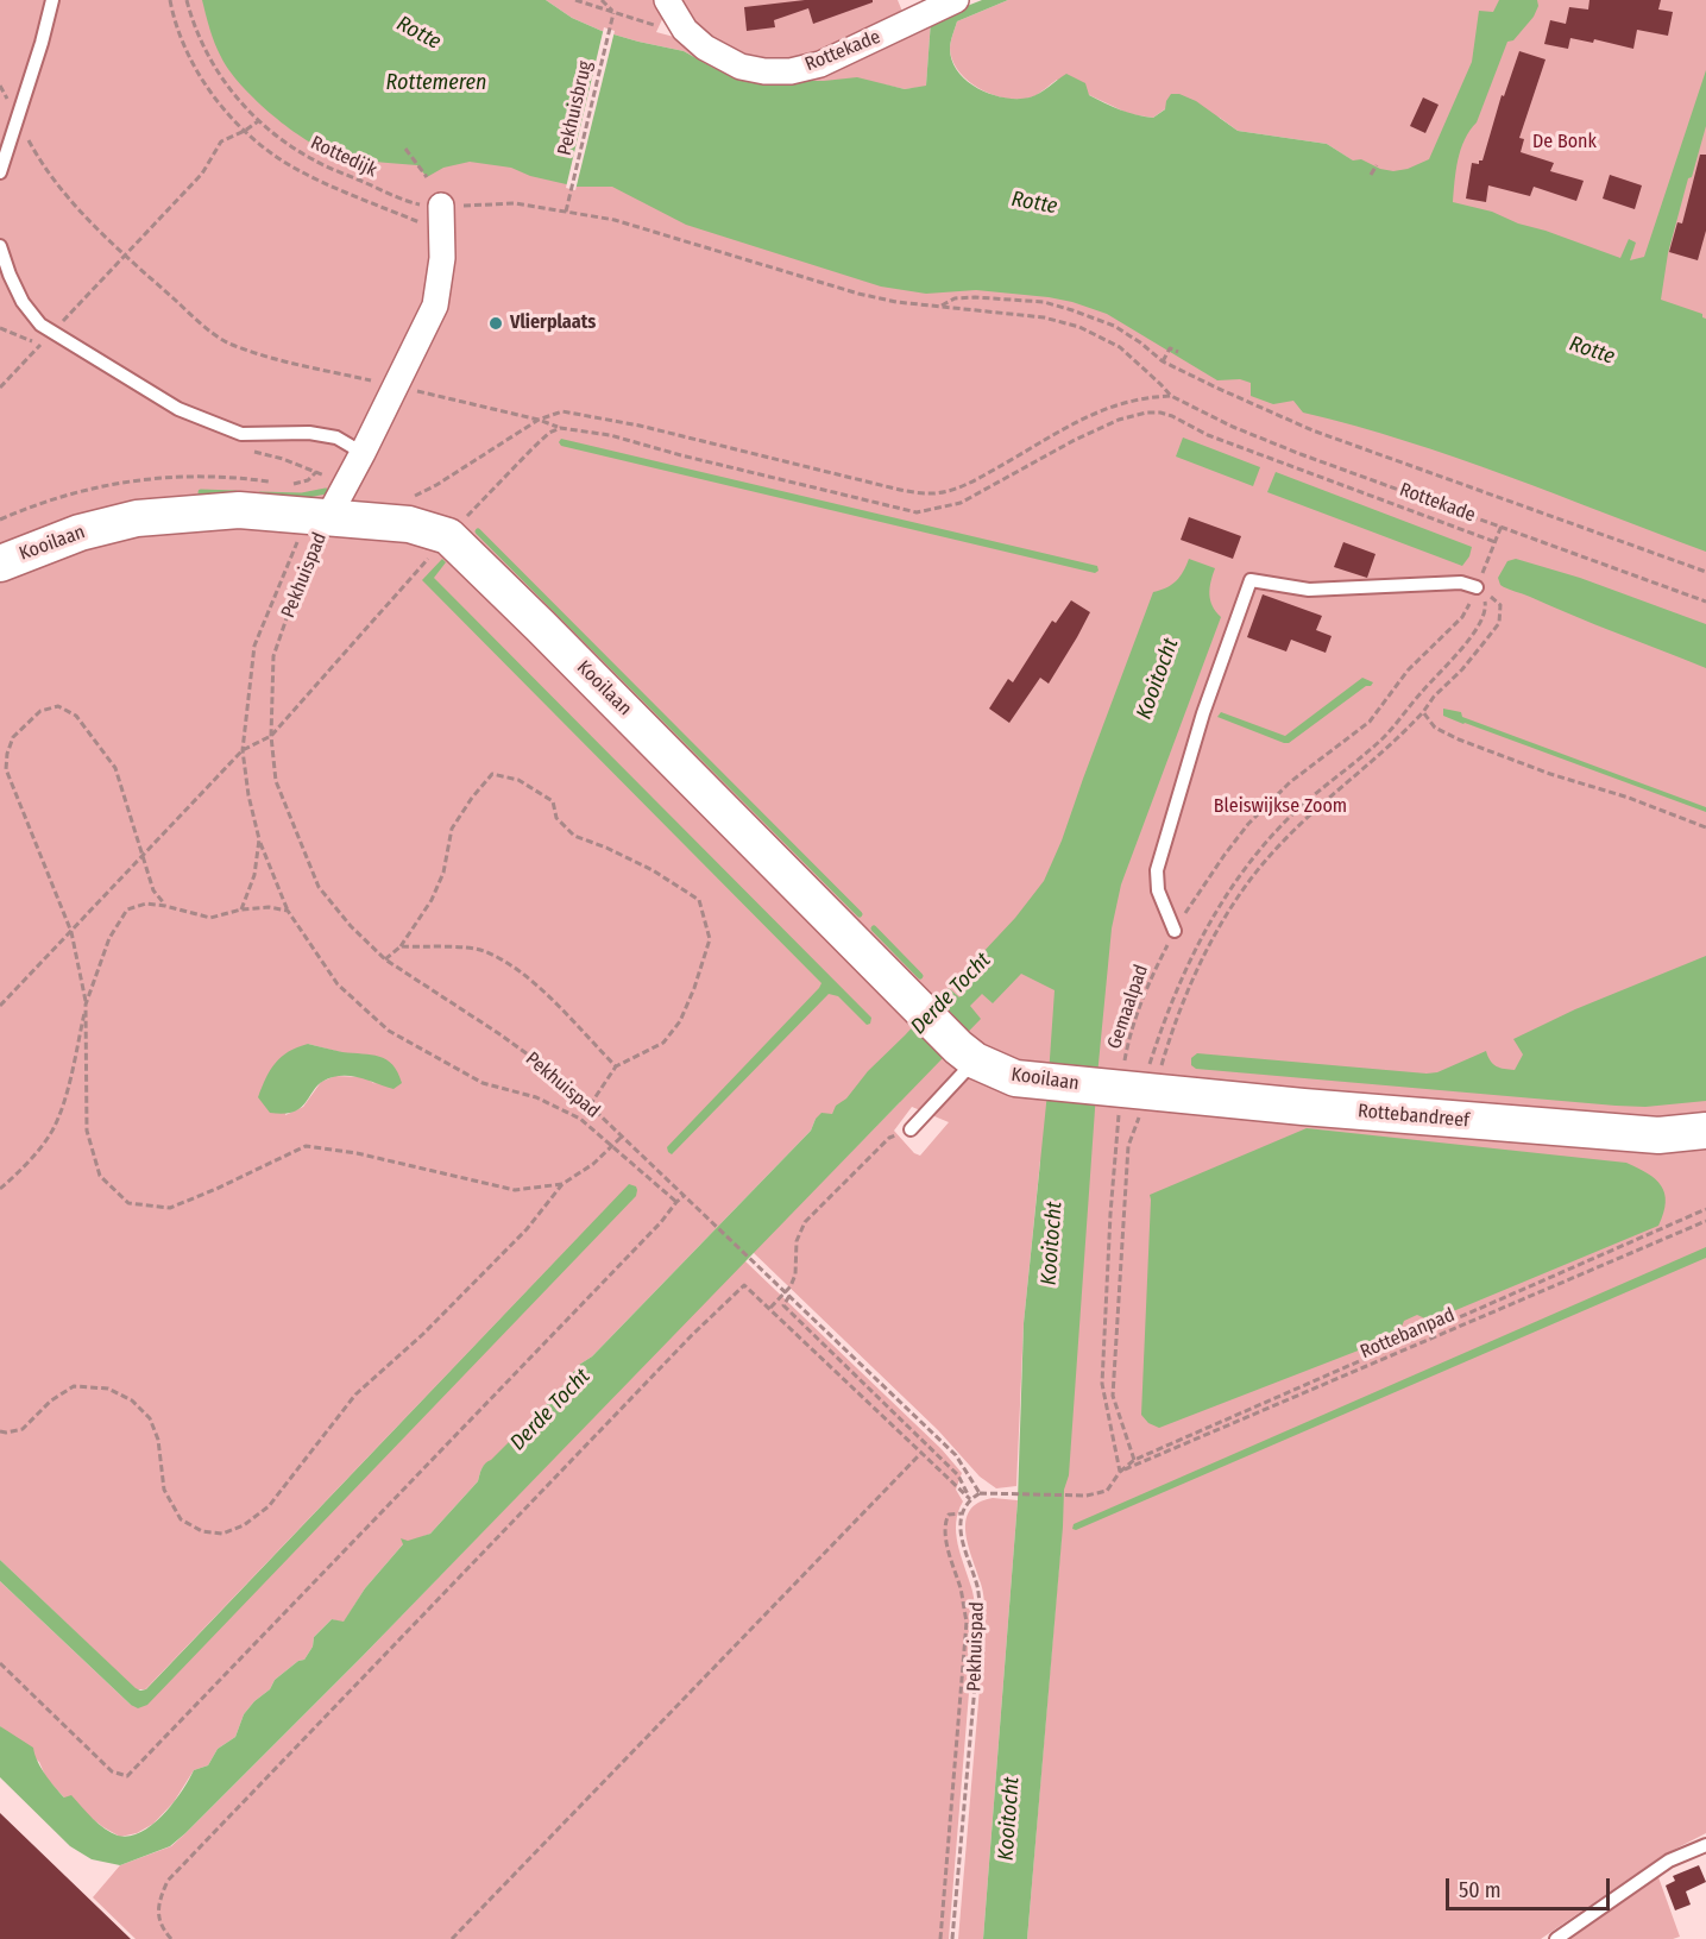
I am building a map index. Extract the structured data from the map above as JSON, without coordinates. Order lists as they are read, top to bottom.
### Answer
{
  "streets": {
    "street": [
      "Rottekade",
      "Kooilaan",
      "Pekhuispad",
      "Rottebandreef"
    ],
    "path": [
      "Pekhuisbrug",
      "Rottedijk",
      "Gemaalpad",
      "Rottebanpad"
    ]
  },
  "crossings": [
    ["Rottekade", "Rottedijk"],
    ["Rottekade", "Gemaalpad"],
    ["Pekhuisbrug", "Rottedijk"],
    ["Rottedijk", "Pekhuispad"],
    ["Kooilaan", "Pekhuispad"],
    ["Kooilaan", "Gemaalpad"],
    ["Kooilaan", "Rottebandreef"],
    ["Gemaalpad", "Rottebandreef"],
    ["Gemaalpad", "Rottebanpad"]
  ],
  "water": [
    "Rotte",
    "Rottemeren",
    "Kooitocht",
    "Derde Tocht"
  ],
  "parks": ["De Bonk", "Bleiswijkse Zoom"],
  "places": ["Vlierplaats"],
  "scale_bar": "50 m"
}
